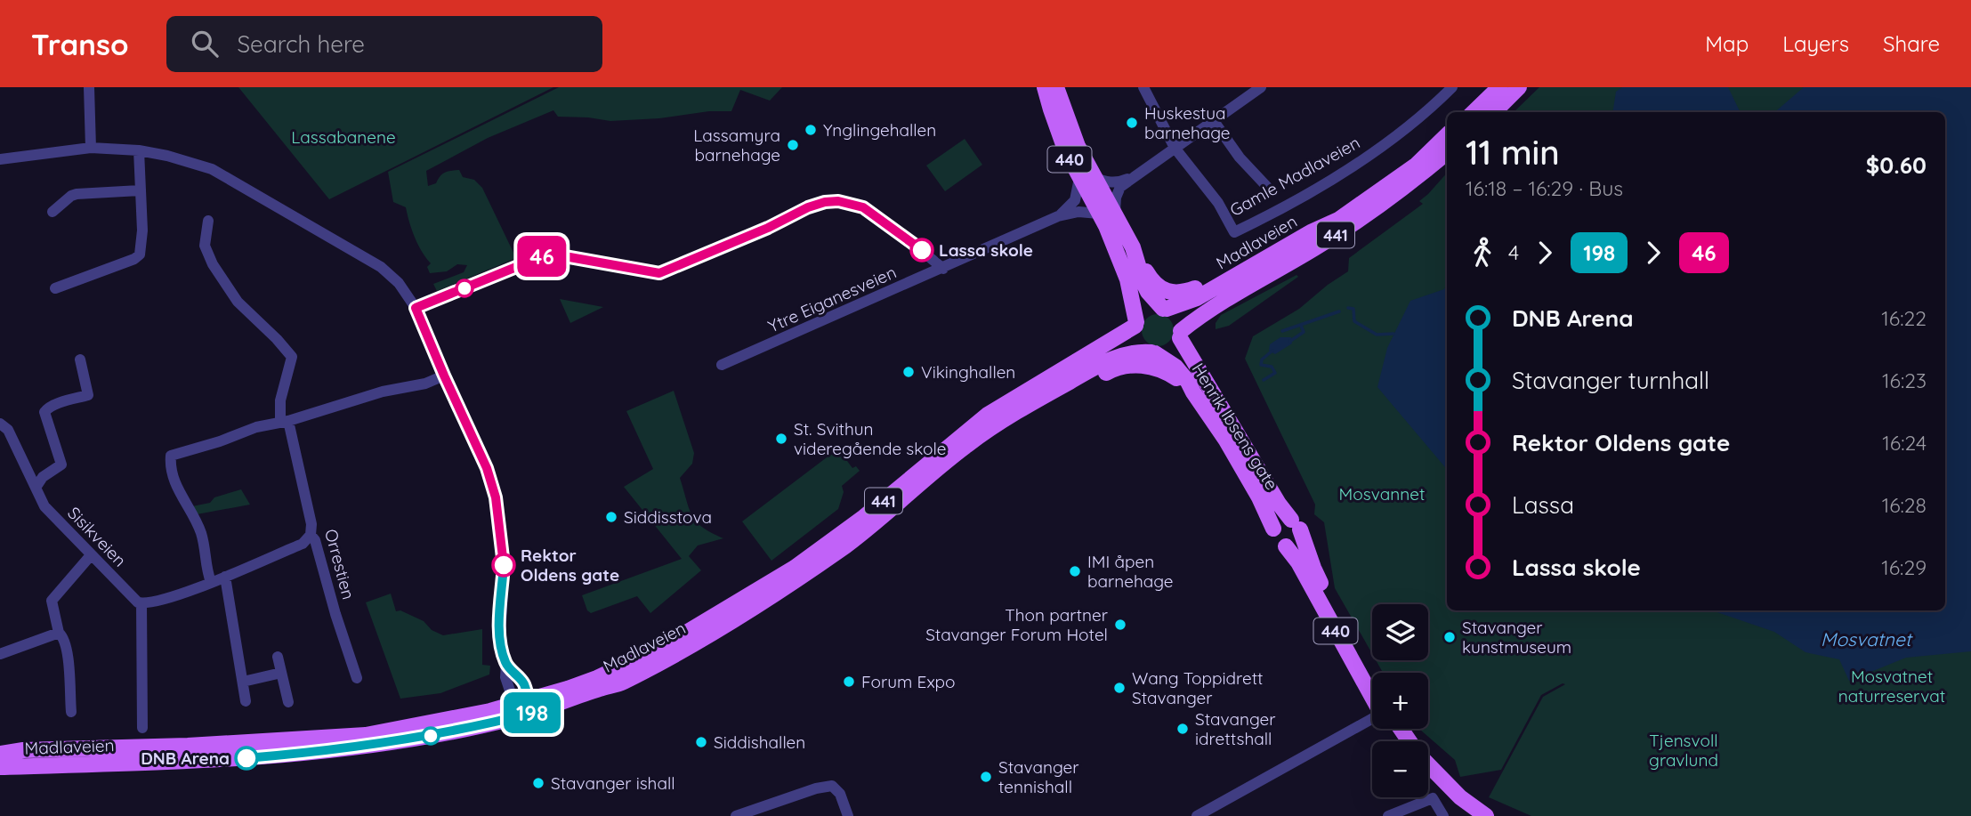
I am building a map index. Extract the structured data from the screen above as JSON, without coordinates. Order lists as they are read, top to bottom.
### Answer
{
  "streets": {
    "main road": [
      "440",
      "441",
      "Madlaveien",
      "Henrik Ibsens gate"
    ],
    "street": [
      "Gamle Madlaveien",
      "Ytre Eiganesveien",
      "Sisikveien",
      "Orrestien"
    ]
  },
  "crossings": [
    ["440", "441"],
    ["440", "Madlaveien"],
    ["440", "Ytre Eiganesveien"],
    ["440", "Henrik Ibsens gate"],
    ["441", "Madlaveien"],
    ["441", "Henrik Ibsens gate"],
    ["Madlaveien", "Henrik Ibsens gate"]
  ],
  "water": ["Mosvatnet"],
  "parks": [
    "Lassabanene",
    "Mosvannet",
    "Mosvatnet naturreservat",
    "Tjensvoll gravlund"
  ],
  "places": [
    "Huskestua barnehage",
    "Ynglingehallen",
    "Lassamyra barnehage",
    "Lassa skole",
    "Vikinghallen",
    "St. Svithun videregående skole",
    "Siddisstova",
    "Rektor Oldens gate",
    "IMI åpen barnehage",
    "Thon partner Stavanger Forum Hotel",
    "Stavanger kunstmuseum",
    "Forum Expo",
    "Wang Toppidrett Stavanger",
    "Stavanger idrettshall",
    "Siddishallen",
    "DNB Arena",
    "Stavanger tennishall",
    "Stavanger ishall"
  ],
  "lines": ["bus line 46", "bus line 198"],
  "page": {
    "header": "Transo",
    "search": "Search here",
    "nav": ["Map", "Layers", "Share"],
    "on_map": ["198", "46"],
    "heading": ["11 min", "16:18 – 16:29 · Bus", "$0.60"],
    "legs": ["4", "198", "46"],
    "list": [
      {
        "name": "DNB Arena",
        "value": "16:22"
      },
      {
        "name": "Stavanger turnhall",
        "value": "16:23"
      },
      {
        "name": "Rektor Oldens gate",
        "value": "16:24"
      },
      {
        "name": "Lassa",
        "value": "16:28"
      },
      {
        "name": "Lassa skole",
        "value": "16:29"
      }
    ],
    "map_buttons": ["+", "−"]
  }
}
